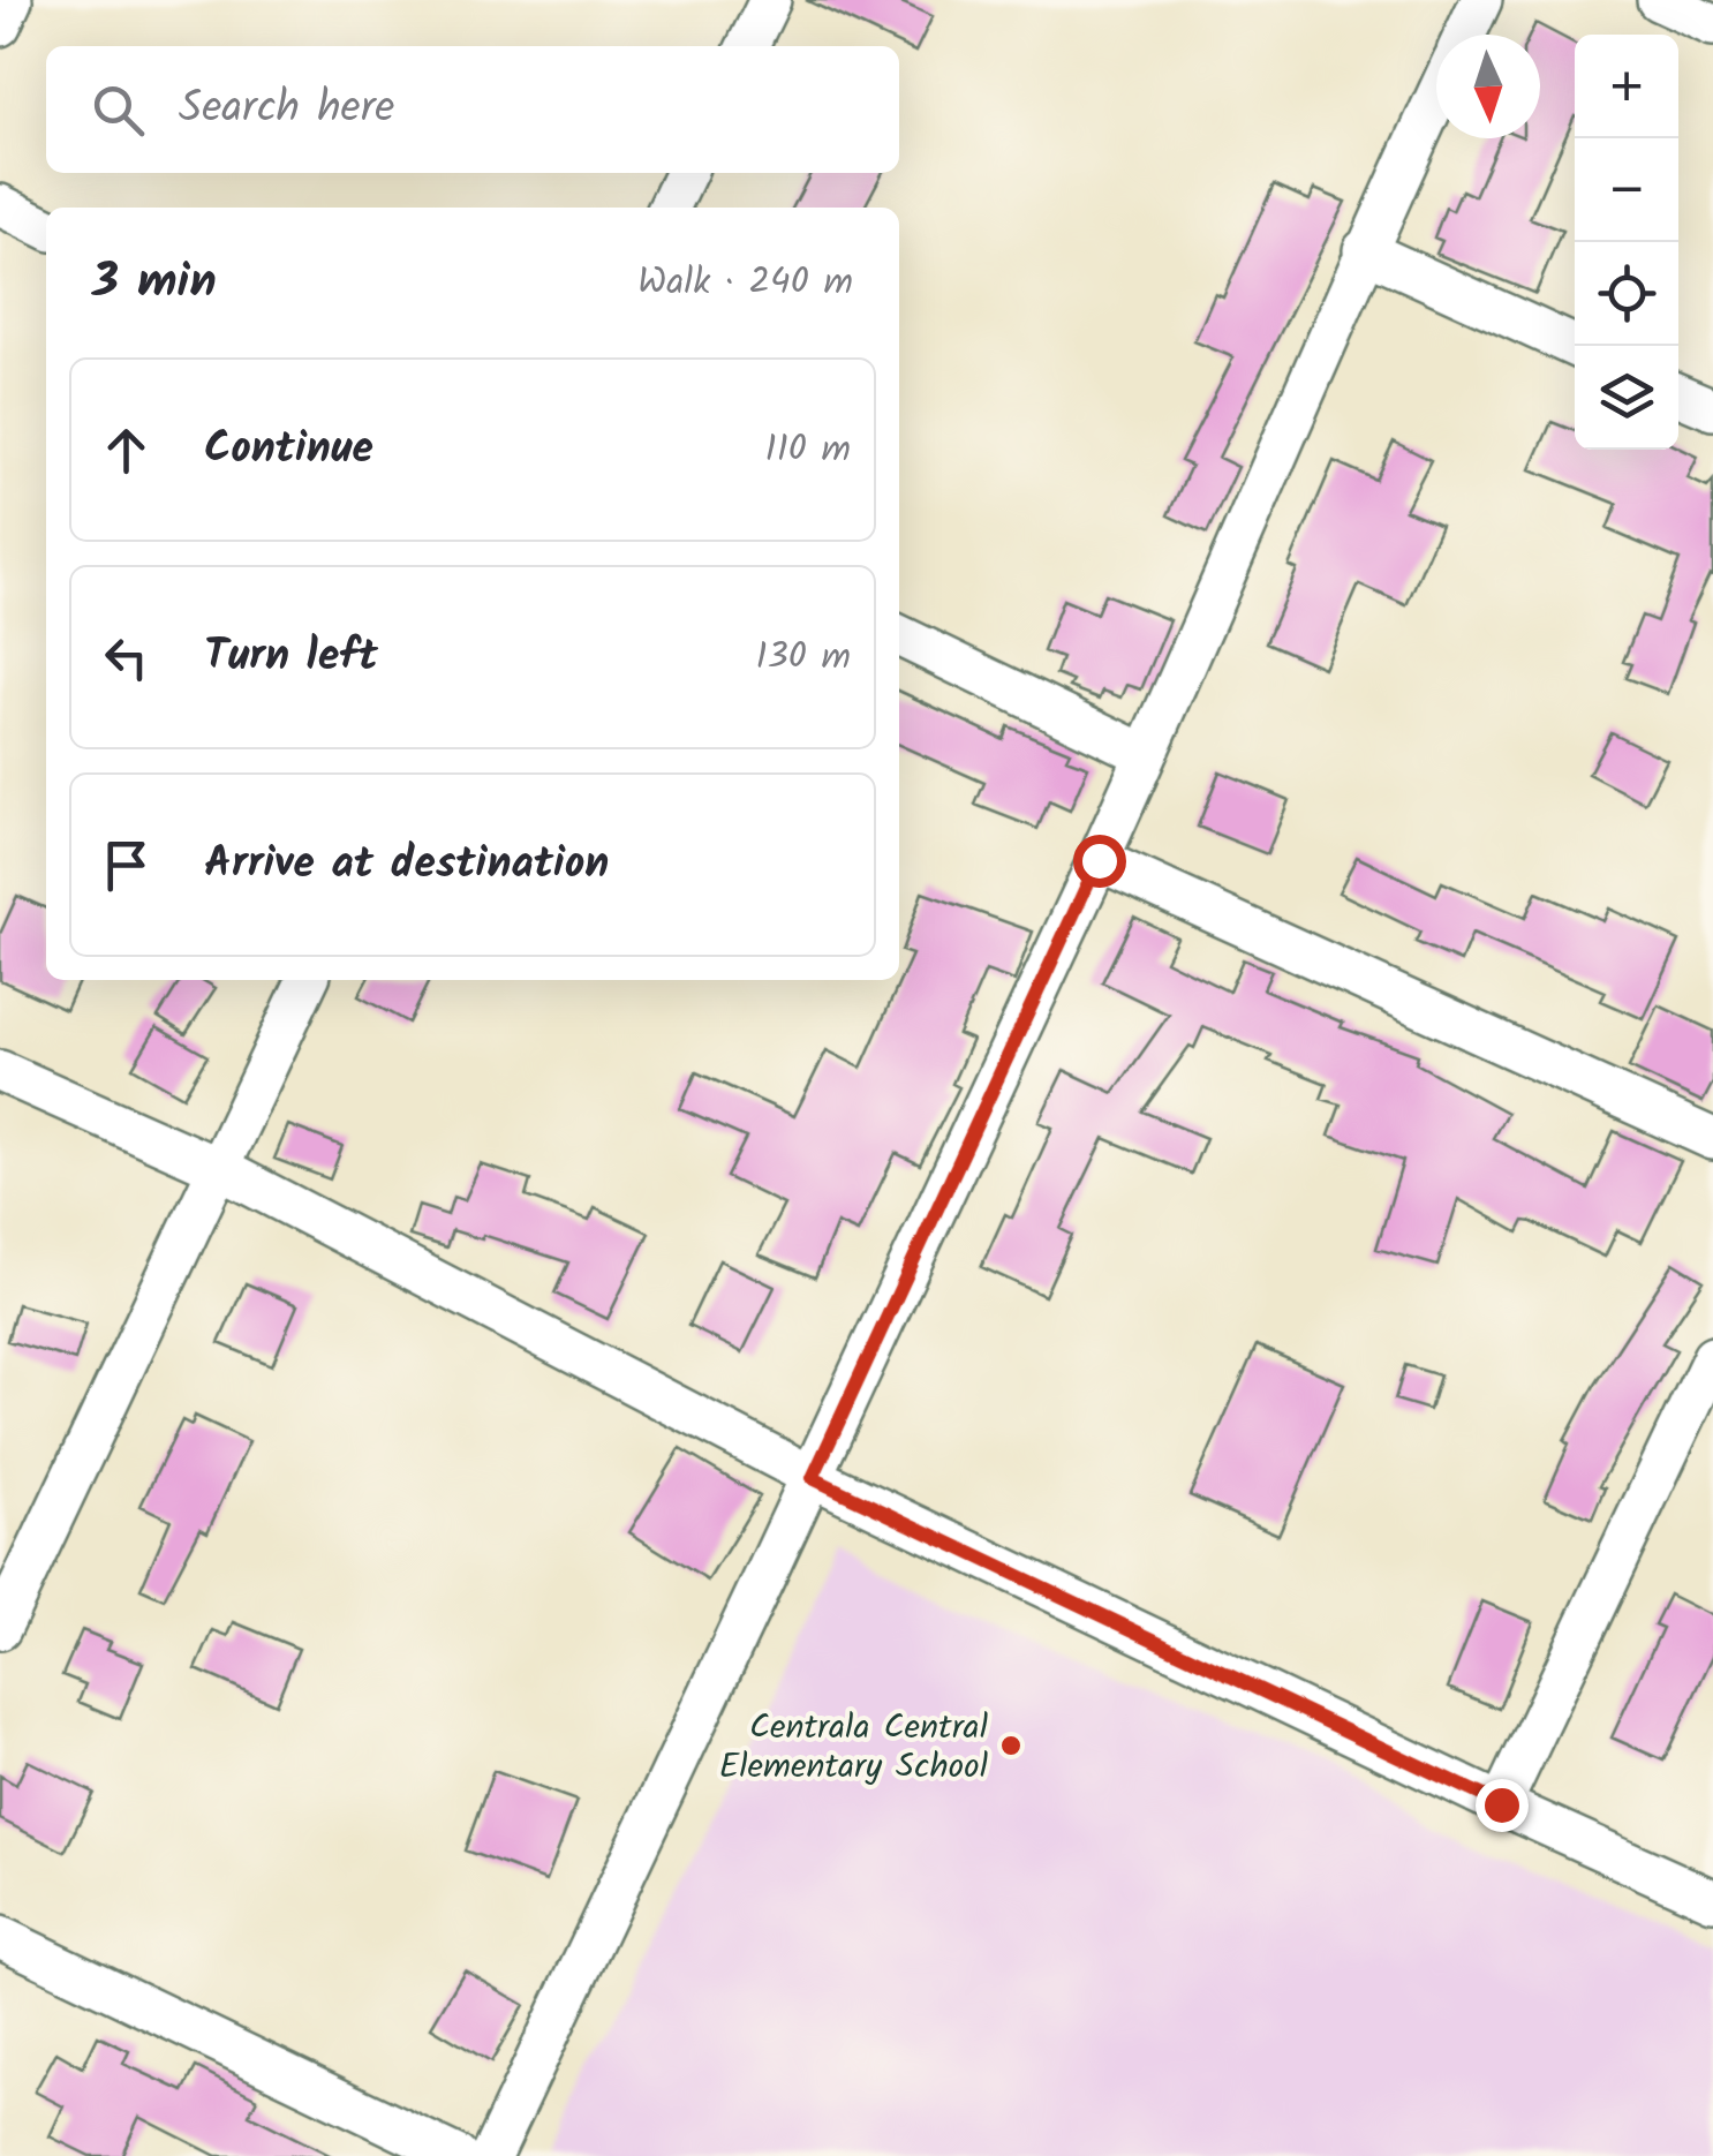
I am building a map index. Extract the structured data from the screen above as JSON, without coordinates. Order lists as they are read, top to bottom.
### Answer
{
  "places": ["Centrala Central Elementary School"],
  "north": "bottom",
  "page": {
    "map_buttons": ["+", "−"],
    "search": "Search here",
    "heading": ["3 min", "Walk · 240 m"],
    "list": [
      ["Continue", "110 m"],
      ["Turn left", "130 m"],
      "Arrive at destination"
    ]
  }
}
